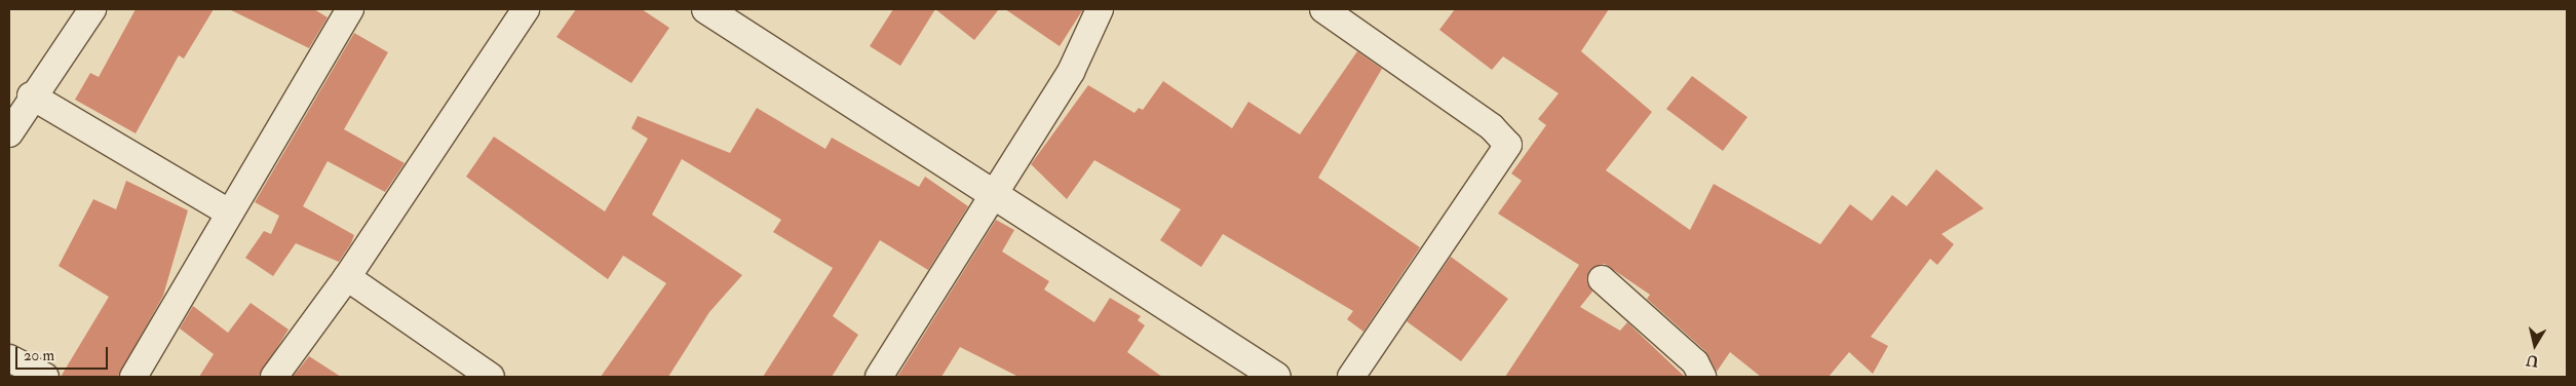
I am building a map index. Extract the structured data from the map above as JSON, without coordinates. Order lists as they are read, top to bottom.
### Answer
{
  "scale_bar": "20 m",
  "north": "bottom"
}
